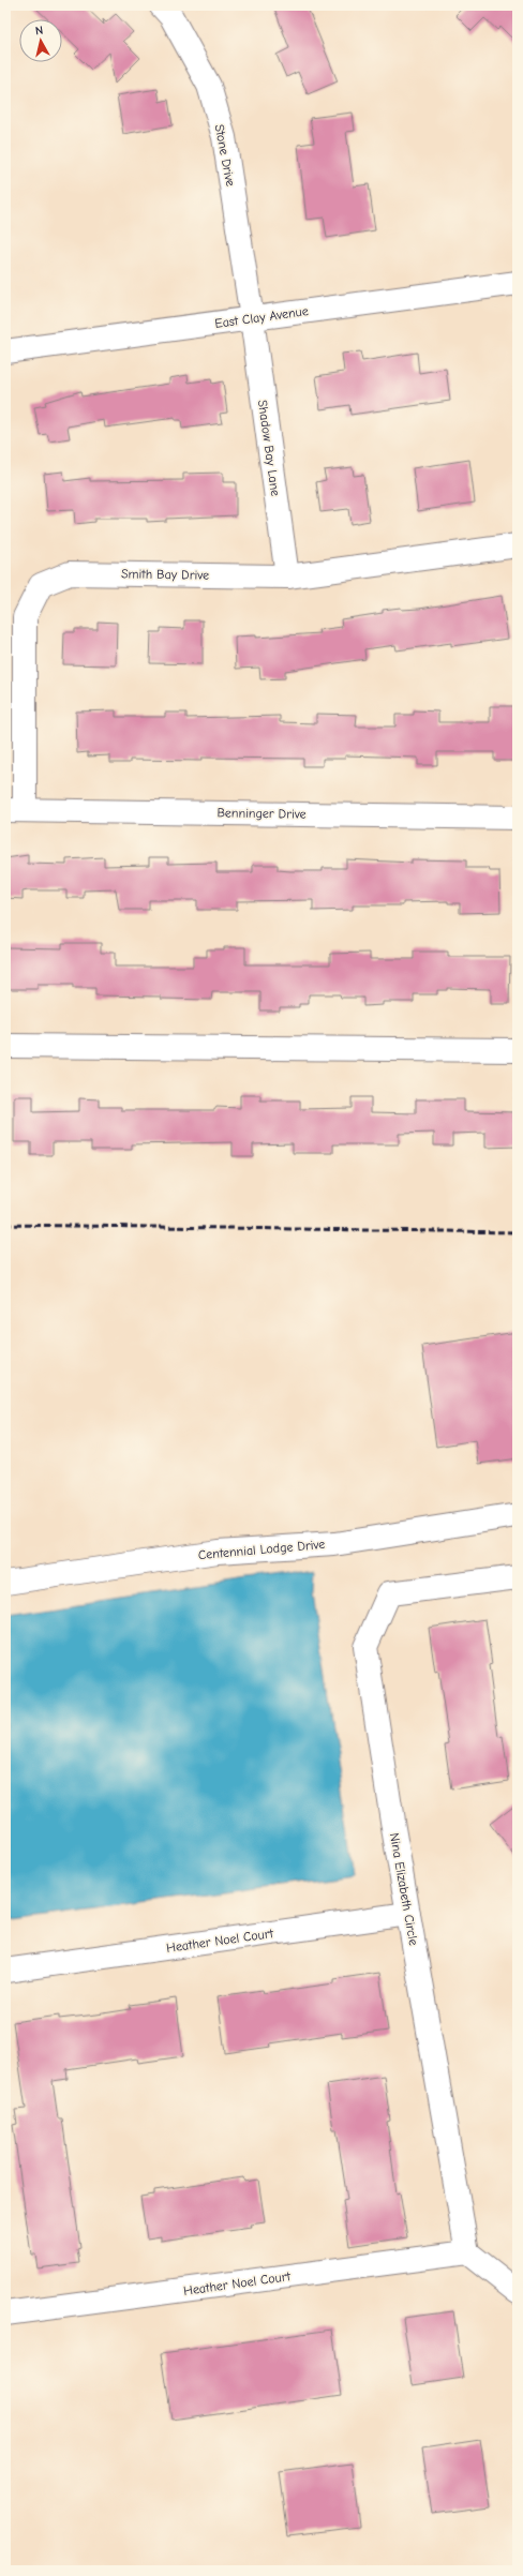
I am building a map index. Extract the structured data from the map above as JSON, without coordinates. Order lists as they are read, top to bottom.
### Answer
{
  "streets": {
    "street": [
      "Stone Drive",
      "East Clay Avenue",
      "Shadow Bay Lane",
      "Smith Bay Drive",
      "Benninger Drive",
      "Centennial Lodge Drive",
      "Nina Elizabeth Circle",
      "Heather Noel Court"
    ]
  },
  "crossings": [
    ["Stone Drive", "East Clay Avenue"],
    ["Stone Drive", "Shadow Bay Lane"],
    ["East Clay Avenue", "Shadow Bay Lane"],
    ["Shadow Bay Lane", "Smith Bay Drive"],
    ["Smith Bay Drive", "Benninger Drive"],
    ["Nina Elizabeth Circle", "Heather Noel Court"]
  ],
  "north": "top"
}
